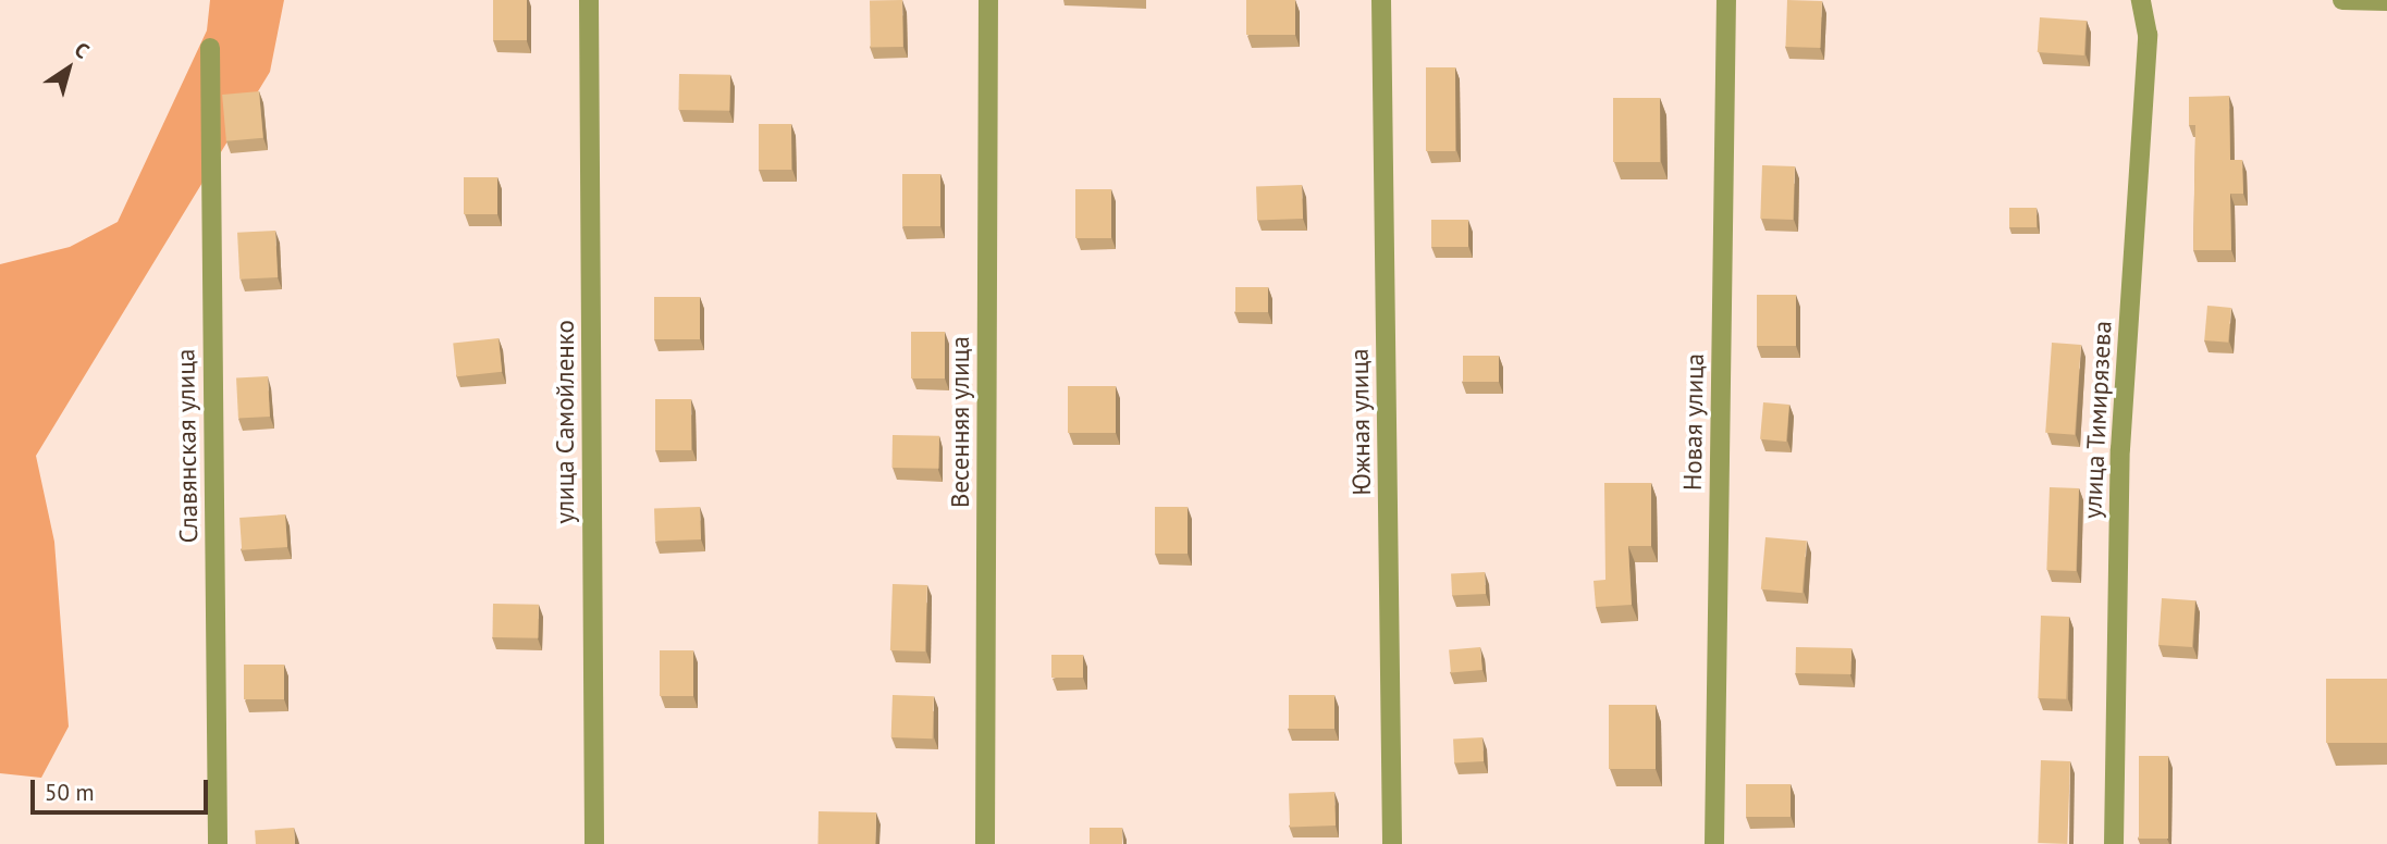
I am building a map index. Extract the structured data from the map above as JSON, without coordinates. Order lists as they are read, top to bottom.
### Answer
{
  "streets": {
    "street": [
      "улица Тимирязева",
      "улица Самойленко",
      "Весенняя улица",
      "Южная улица",
      "Новая улица",
      "Славянская улица"
    ]
  },
  "scale_bar": "50 m",
  "north": "top right"
}
